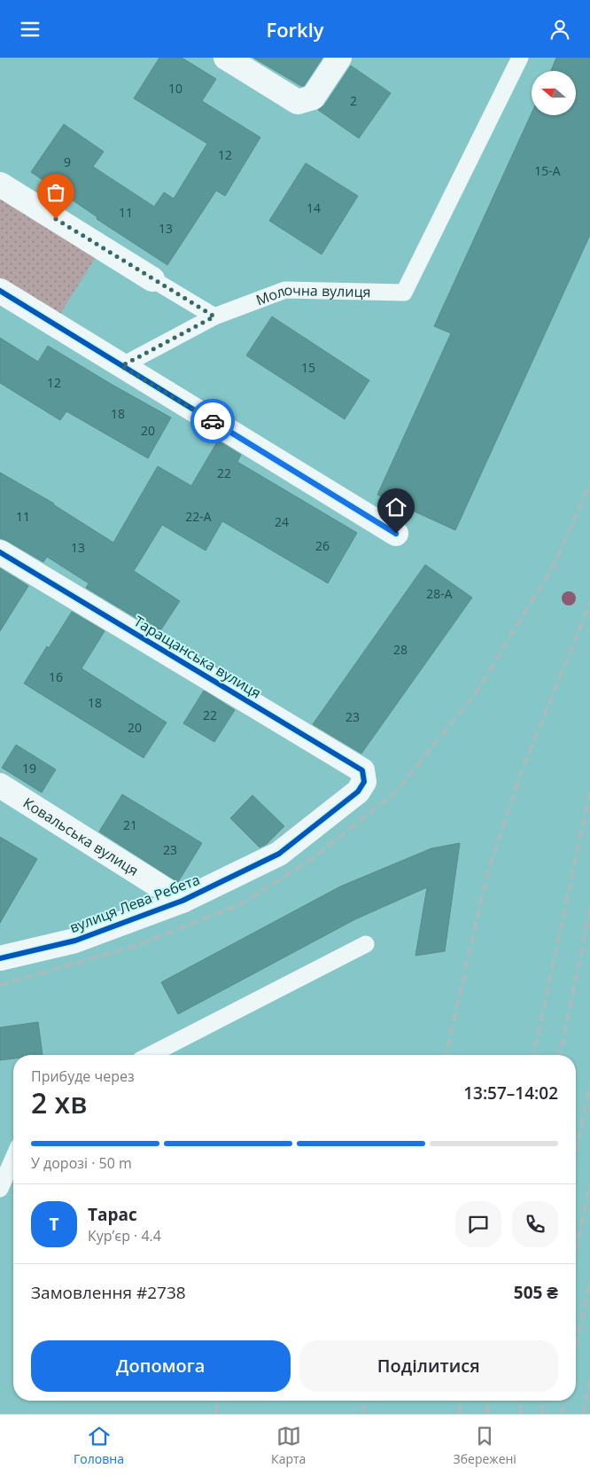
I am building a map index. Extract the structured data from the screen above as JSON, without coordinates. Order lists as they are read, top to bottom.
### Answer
{
  "streets": {
    "street": ["Таращанська вулиця", "Ковальська вулиця", "вулиця Лева Ребета"],
    "lane": ["Молочна вулиця"]
  },
  "crossings": [
    ["Таращанська вулиця", "вулиця Лева Ребета"],
    ["Ковальська вулиця", "вулиця Лева Ребета"]
  ],
  "house_numbers": [
    "10",
    "2",
    "12",
    "9",
    "15-А",
    "14",
    "11",
    "13",
    "15",
    "12",
    "18",
    "20",
    "22",
    "11",
    "22-А",
    "24",
    "26",
    "13",
    "28-А",
    "28",
    "16",
    "18",
    "22",
    "23",
    "20",
    "19",
    "21",
    "23"
  ],
  "north": "left",
  "page": {
    "header": "Forkly",
    "heading": ["2 хв", "Прибуде через", "13:57–14:02"],
    "panel": [
      "Тарас",
      "Кур’єр · 4.4",
      "Замовлення #2738",
      "505 ₴"
    ],
    "bar": "У дорозі · 50 m",
    "round": "Т",
    "buttons": ["Допомога", "Поділитися"],
    "tabs": ["Головна", "Карта", "Збережені"]
  }
}
